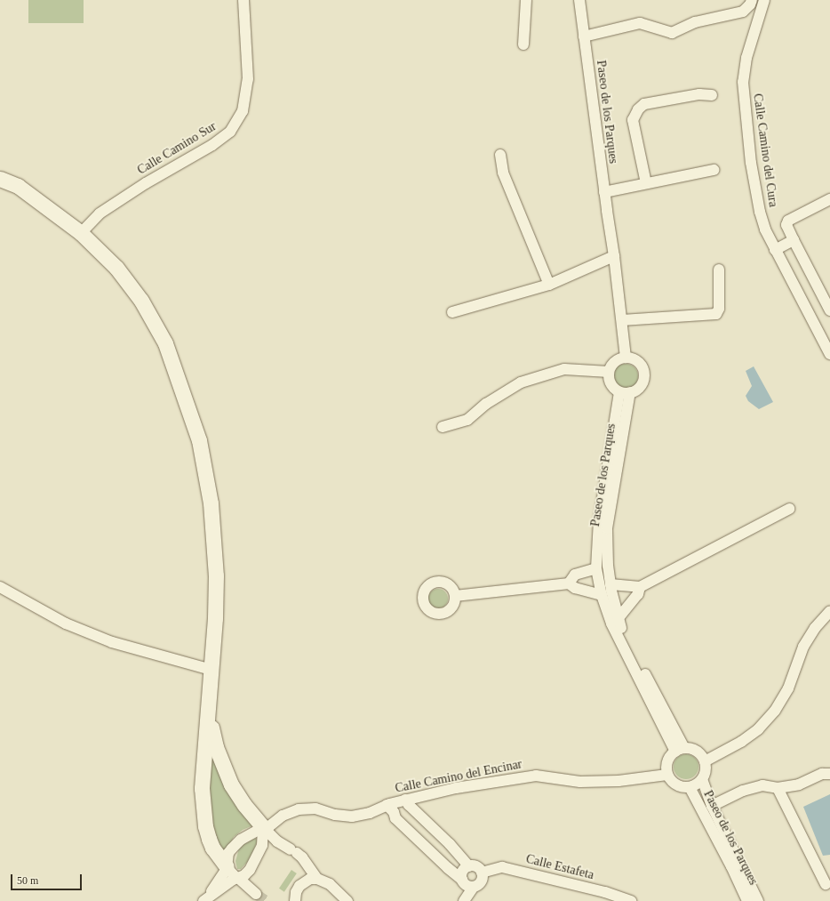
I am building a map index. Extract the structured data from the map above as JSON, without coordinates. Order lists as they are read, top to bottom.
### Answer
{
  "streets": {
    "street": [
      "Paseo de los Parques",
      "Calle Camino Sur",
      "Calle Camino del Cura",
      "Calle Camino del Encinar",
      "Calle Estafeta"
    ]
  },
  "crossings": [
    ["Paseo de los Parques", "Calle Camino del Encinar"]
  ],
  "scale_bar": "50 m"
}
